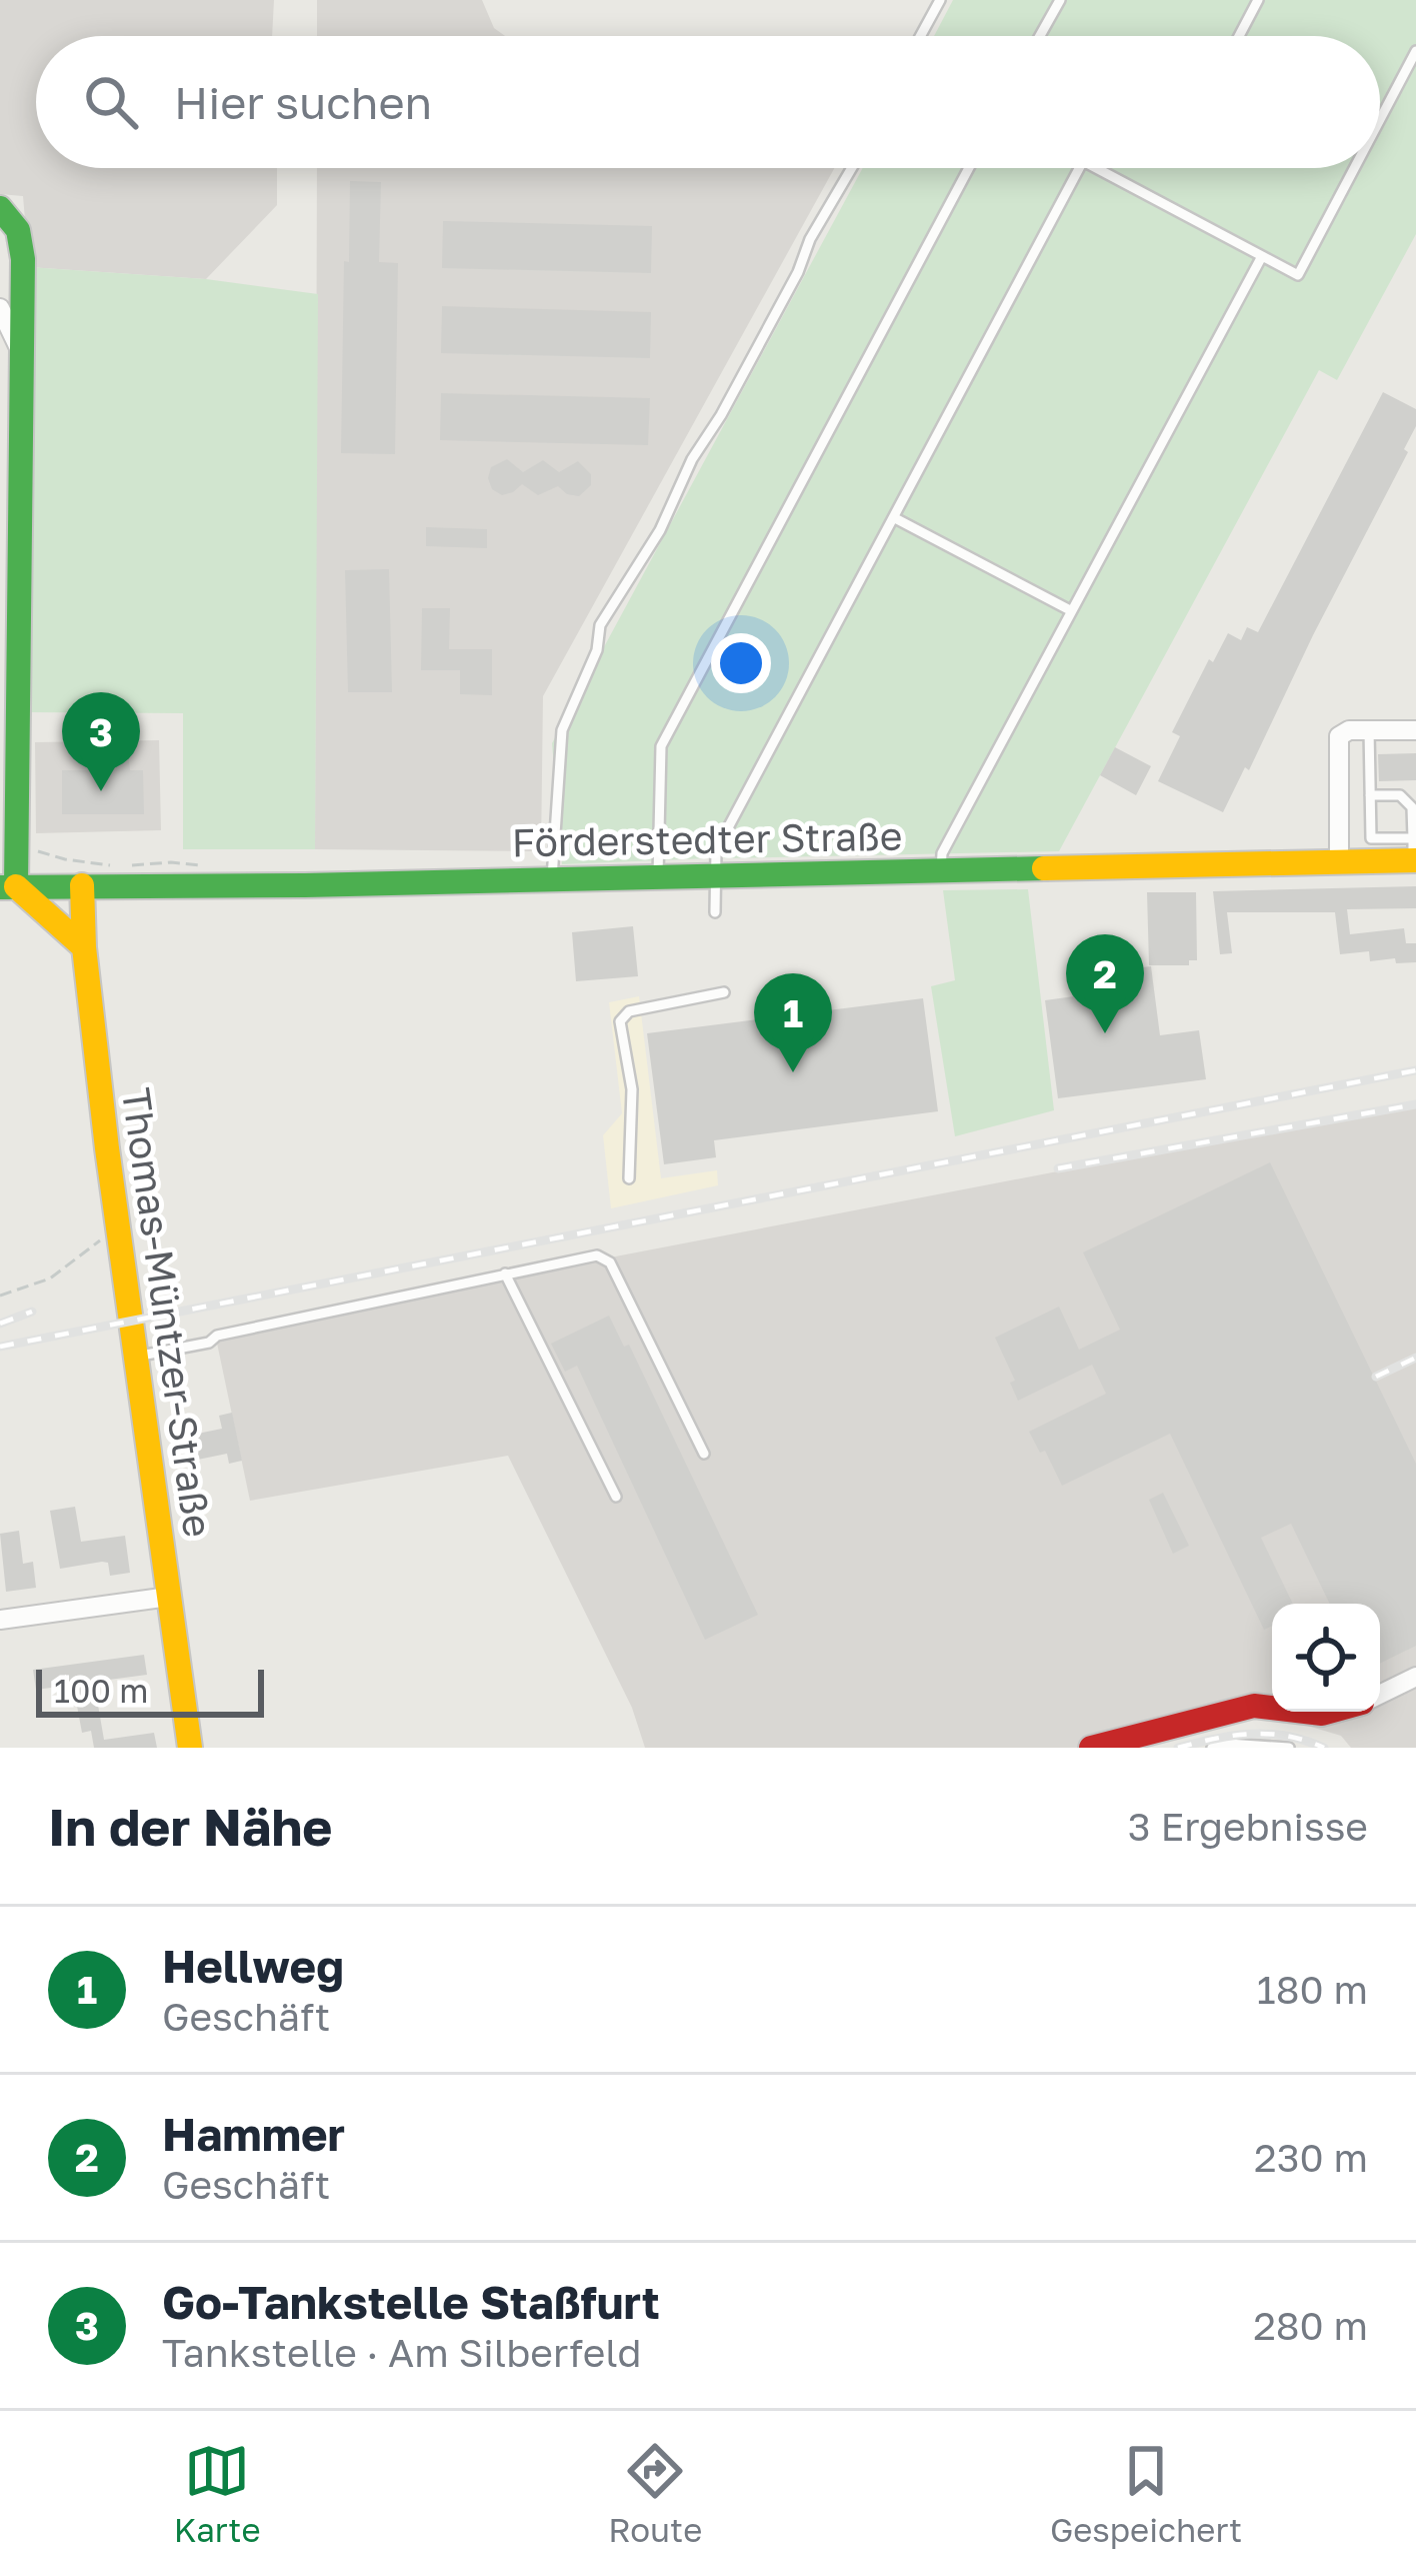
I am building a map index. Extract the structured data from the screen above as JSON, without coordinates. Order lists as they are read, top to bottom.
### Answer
{
  "streets": {
    "street": ["Förderstedter Straße", "Thomas-Müntzer-Straße"]
  },
  "crossings": [
    ["Förderstedter Straße", "Thomas-Müntzer-Straße"]
  ],
  "scale_bar": "100 m",
  "page": {
    "search": "Hier suchen",
    "pins": ["3", "2", "1"],
    "scale": "100 m",
    "heading": ["In der Nähe", "3 Ergebnisse"],
    "list": [
      {
        "mark": "1",
        "name": "Hellweg",
        "note": "Geschäft",
        "value": "180 m"
      },
      {
        "mark": "2",
        "name": "Hammer",
        "note": "Geschäft",
        "value": "230 m"
      },
      {
        "mark": "3",
        "name": "Go-Tankstelle Staßfurt",
        "note": "Tankstelle · Am Silberfeld",
        "value": "280 m"
      }
    ],
    "nav": ["Karte", "Route", "Gespeichert"]
  }
}
